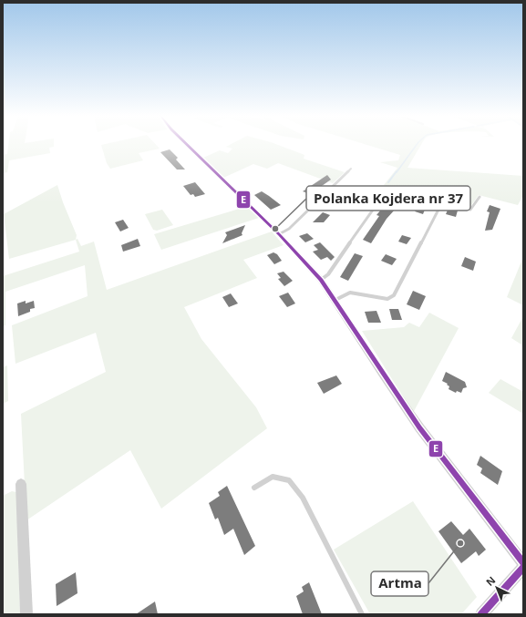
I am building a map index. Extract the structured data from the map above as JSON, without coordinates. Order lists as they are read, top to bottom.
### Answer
{
  "places": ["Polanka Kojdera nr 37", "Artma"],
  "lines": ["transit line E"],
  "north": "top left"
}
